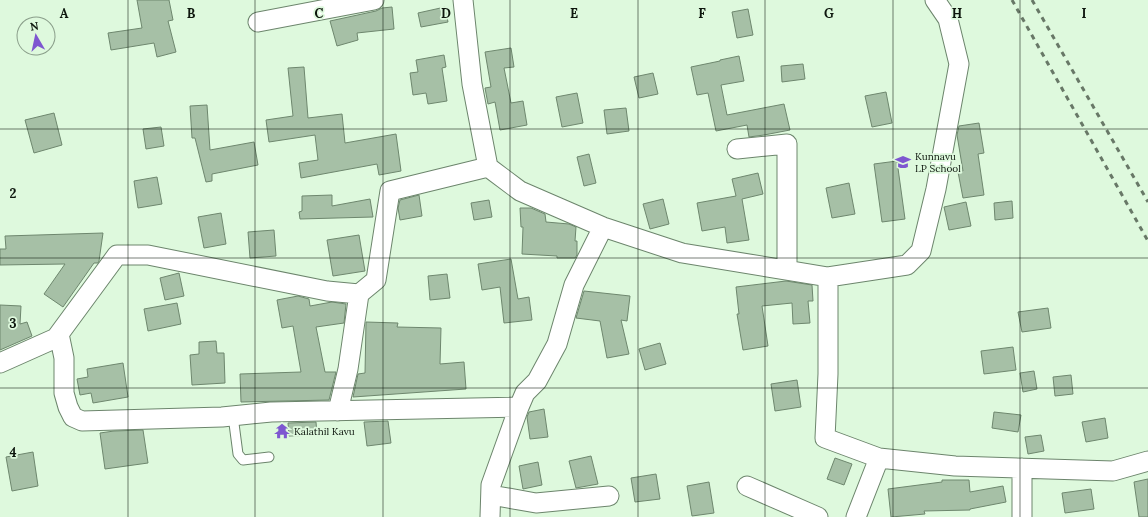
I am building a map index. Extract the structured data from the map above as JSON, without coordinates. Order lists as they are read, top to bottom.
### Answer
{
  "places": {
    "school or university": ["Kunnavu LP School"],
    "temple": ["Kalathil Kavu"]
  },
  "north": "top",
  "grid": {
    "columns": [
      "A",
      "B",
      "C",
      "D",
      "E",
      "F",
      "G",
      "H",
      "I"
    ],
    "rows": ["2", "3", "4"]
  }
}
